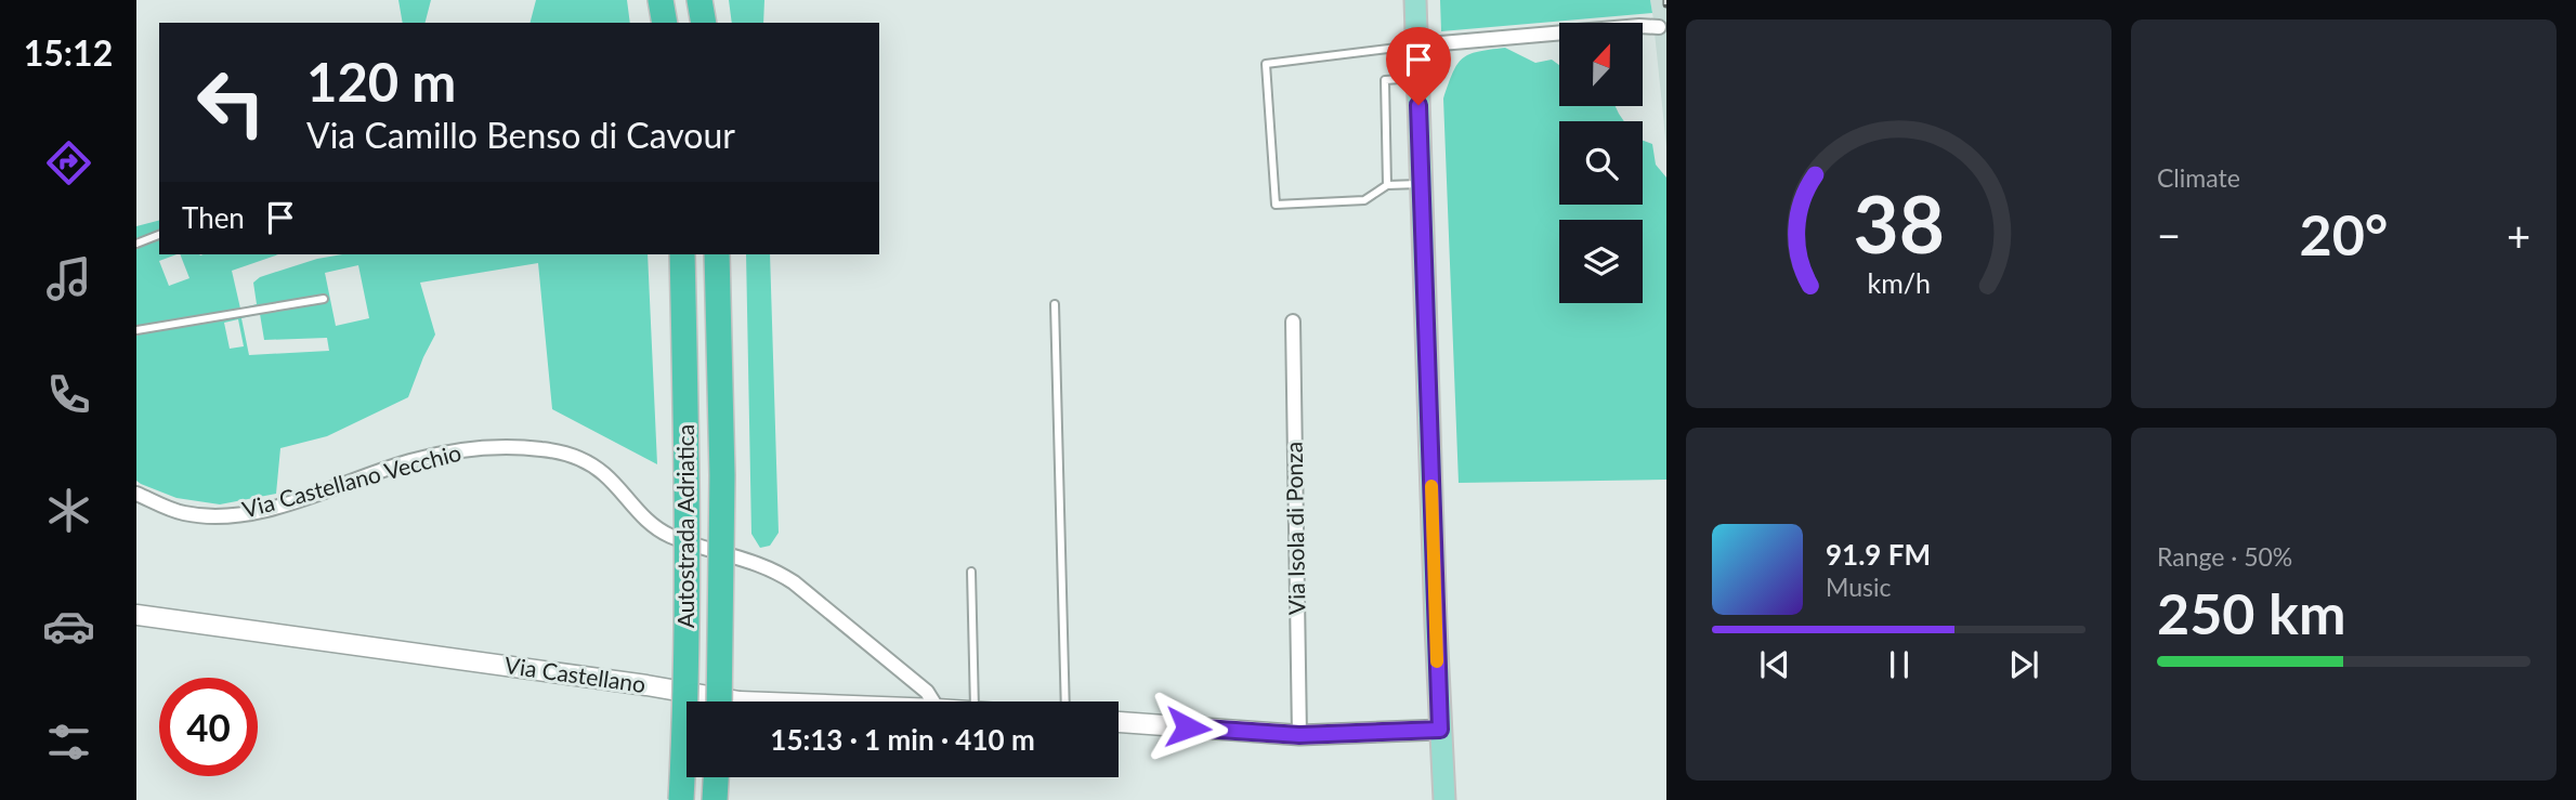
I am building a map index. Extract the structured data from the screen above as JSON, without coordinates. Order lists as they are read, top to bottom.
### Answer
{
  "streets": {
    "highway": ["Autostrada Adriatica"],
    "street": ["Via Castellano Vecchio", "Via Isola di Ponza", "Via Castellano"]
  },
  "north": "top",
  "page": {
    "tabs": "15:12",
    "tile": [
      "Climate",
      ["Range · 50%", "250 km"]
    ],
    "turn": ["120 m", "Via Camillo Benso di Cavour"],
    "then": "Then",
    "heat": ["−", "20°", "+"],
    "song": ["91.9 FM", "Music"],
    "limit": "40",
    "trip": "15:13 · 1 min · 410 m",
    "gauge": ["38", "km/h"]
  }
}
